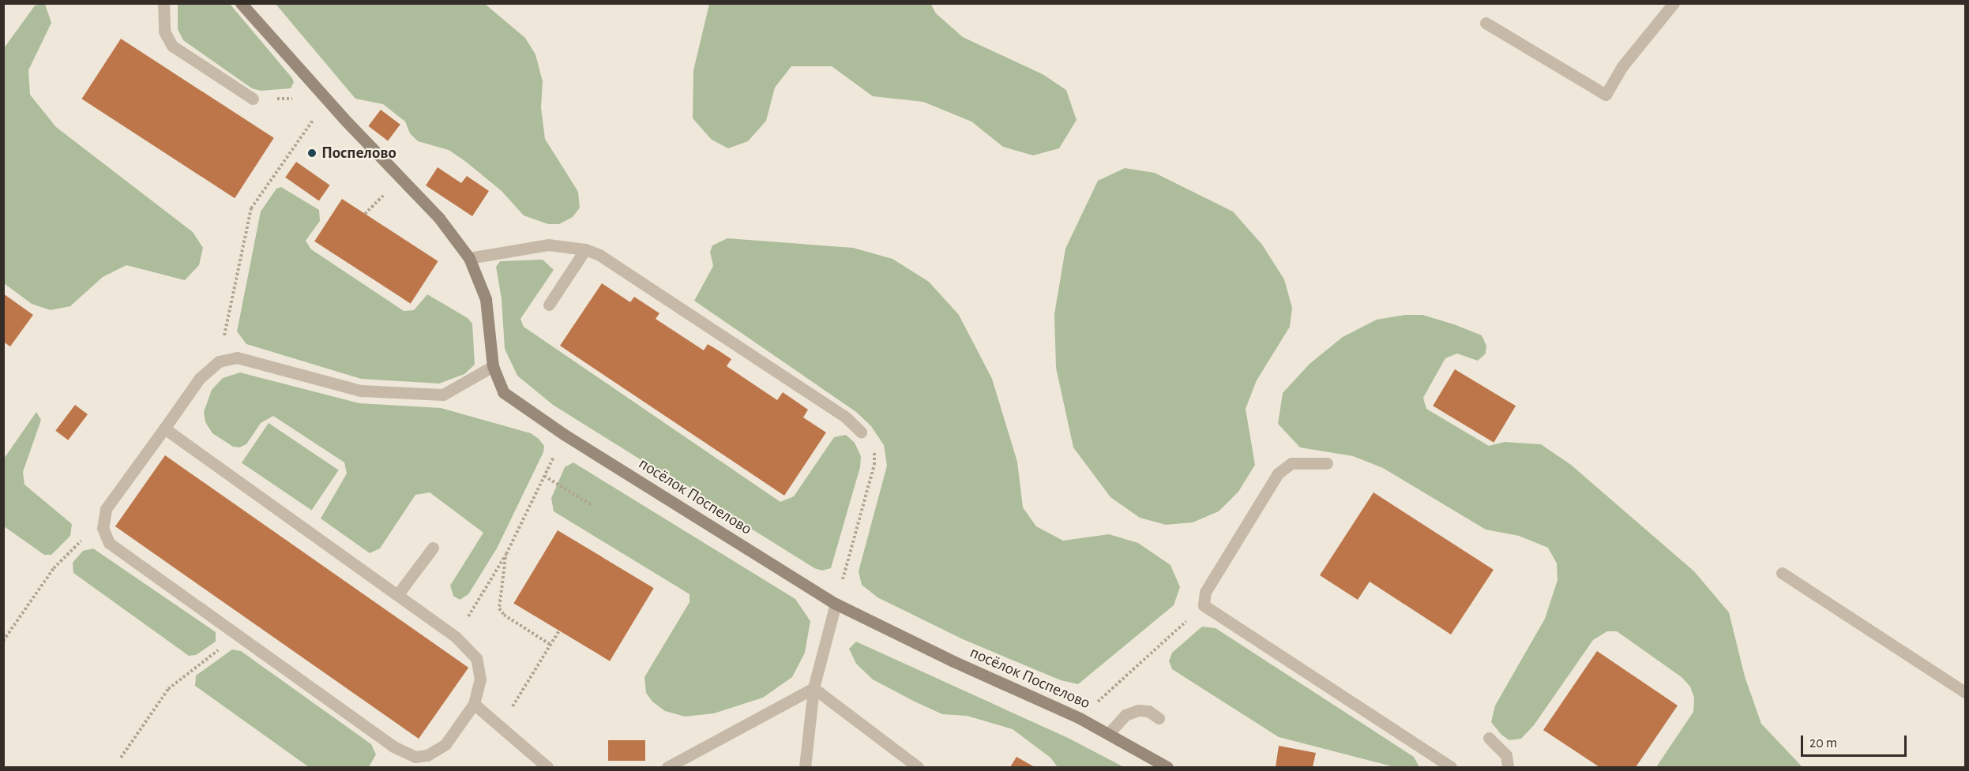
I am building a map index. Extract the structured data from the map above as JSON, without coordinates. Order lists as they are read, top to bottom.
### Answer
{
  "streets": {
    "street": ["посёлок Поспелово"]
  },
  "places": ["Поспелово"],
  "scale_bar": "20 m"
}
